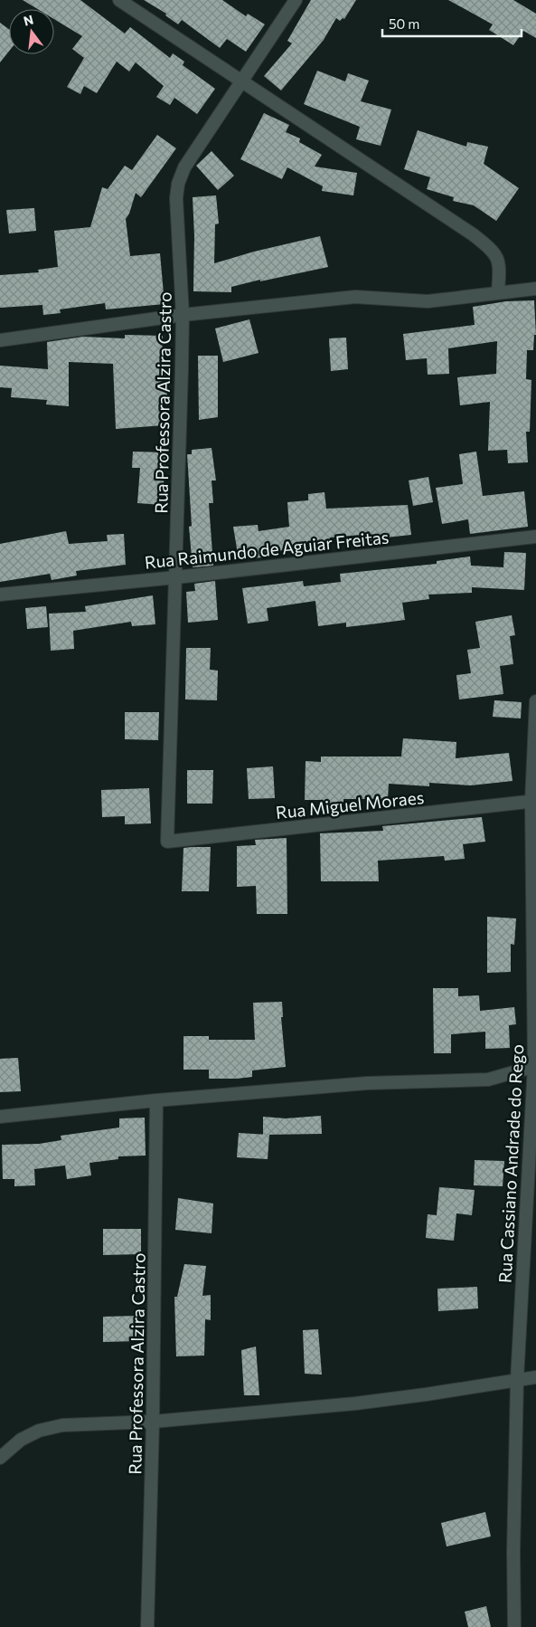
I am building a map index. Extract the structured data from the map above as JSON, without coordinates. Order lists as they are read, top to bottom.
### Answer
{
  "streets": {
    "street": [
      "Rua Professora Alzira Castro",
      "Rua Raimundo de Aguiar Freitas",
      "Rua Miguel Moraes",
      "Rua Cassiano Andrade do Rego"
    ]
  },
  "crossings": [
    ["Rua Professora Alzira Castro", "Rua Raimundo de Aguiar Freitas"],
    ["Rua Professora Alzira Castro", "Rua Miguel Moraes"],
    ["Rua Miguel Moraes", "Rua Cassiano Andrade do Rego"]
  ],
  "scale_bar": "50 m",
  "north": "top"
}
